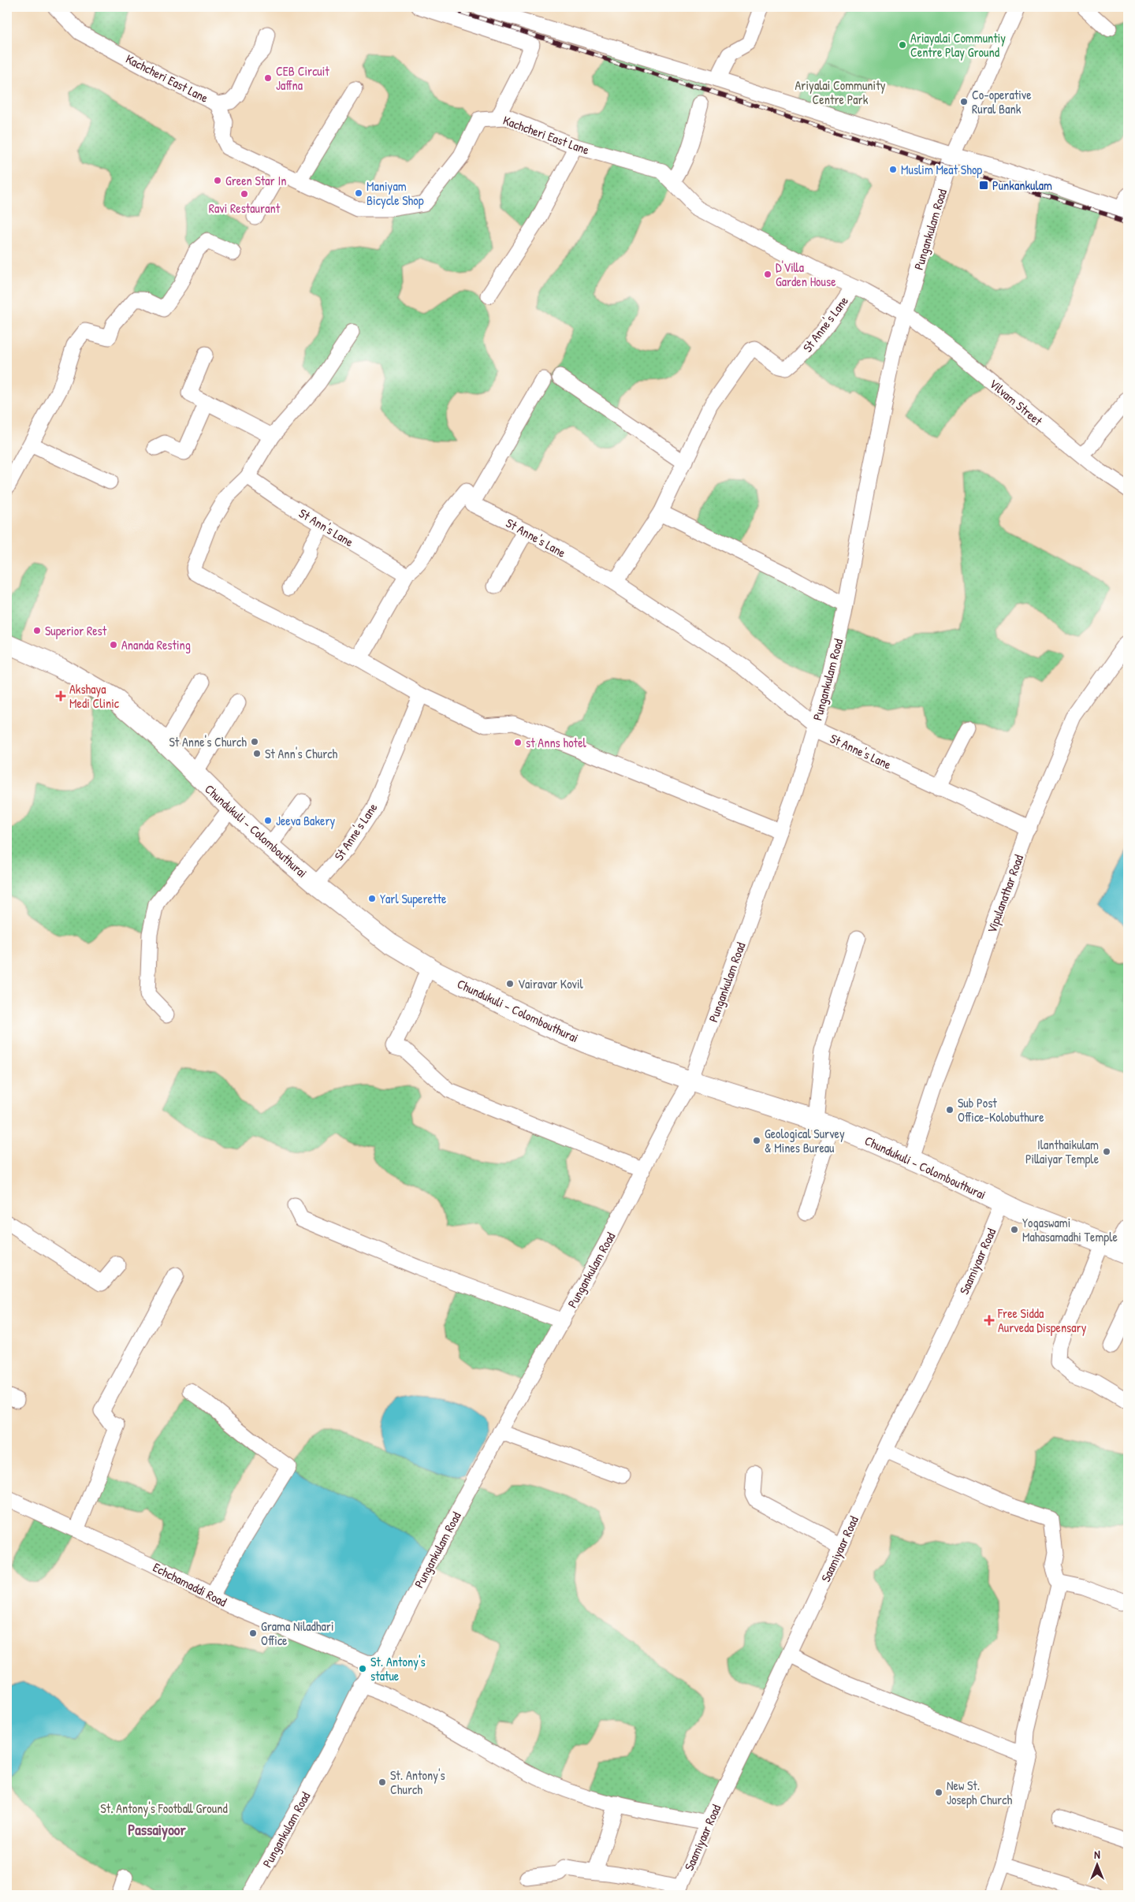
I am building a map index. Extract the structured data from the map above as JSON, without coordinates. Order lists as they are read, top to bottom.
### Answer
{
  "streets": {
    "main road": ["Chundukuli - Colombouthurai"],
    "street": [
      "Kachcheri East Lane",
      "Pungankulam Road",
      "St Anne's Lane",
      "Vilvam Street",
      "St Ann's Lane",
      "Vipulanathar Road",
      "Saamiyaar Road",
      "Echchamaddi Road"
    ]
  },
  "crossings": [
    ["Kachcheri East Lane", "Pungankulam Road"],
    ["Kachcheri East Lane", "St Anne's Lane"],
    ["Kachcheri East Lane", "Vilvam Street"],
    ["Pungankulam Road", "St Anne's Lane"],
    ["Pungankulam Road", "Vilvam Street"],
    ["Pungankulam Road", "Chundukuli - Colombouthurai"],
    ["Pungankulam Road", "Echchamaddi Road"],
    ["St Anne's Lane", "St Ann's Lane"],
    ["St Anne's Lane", "Chundukuli - Colombouthurai"],
    ["St Anne's Lane", "Vipulanathar Road"],
    ["Chundukuli - Colombouthurai", "Vipulanathar Road"],
    ["Chundukuli - Colombouthurai", "Saamiyaar Road"]
  ],
  "districts": ["Passaiyoor"],
  "parks": ["Ariyalai Community Centre Park", "St. Antony's Football Ground"],
  "places": {
    "other": [
      "Ariayalai Communtiy Centre Play Ground",
      "CEB Circuit Jaffna",
      "Co-operative Rural Bank",
      "Muslim Meat Shop",
      "Green Star In",
      "Maniyam Bicycle Shop",
      "Ravi Restaurant",
      "D'Villa Garden House",
      "Superior Rest",
      "Ananda Resting",
      "St Anne's Church",
      "st Anns hotel",
      "St Ann's Church",
      "Jeeva Bakery",
      "Yarl Superette",
      "Vairavar Kovil",
      "Sub Post Office-Kolobuthure",
      "Geological Survey & Mines Bureau",
      "Ilanthaikulam Pillaiyar Temple",
      "Yogaswami Mahasamadhi Temple",
      "Grama Niladhari Office",
      "St. Antony's statue",
      "St. Antony's Church",
      "New St. Joseph Church"
    ],
    "transit": ["Punkankulam"],
    "health": ["Akshaya Medi Clinic", "Free Sidda Aurveda Dispensary"]
  },
  "north": "top"
}
